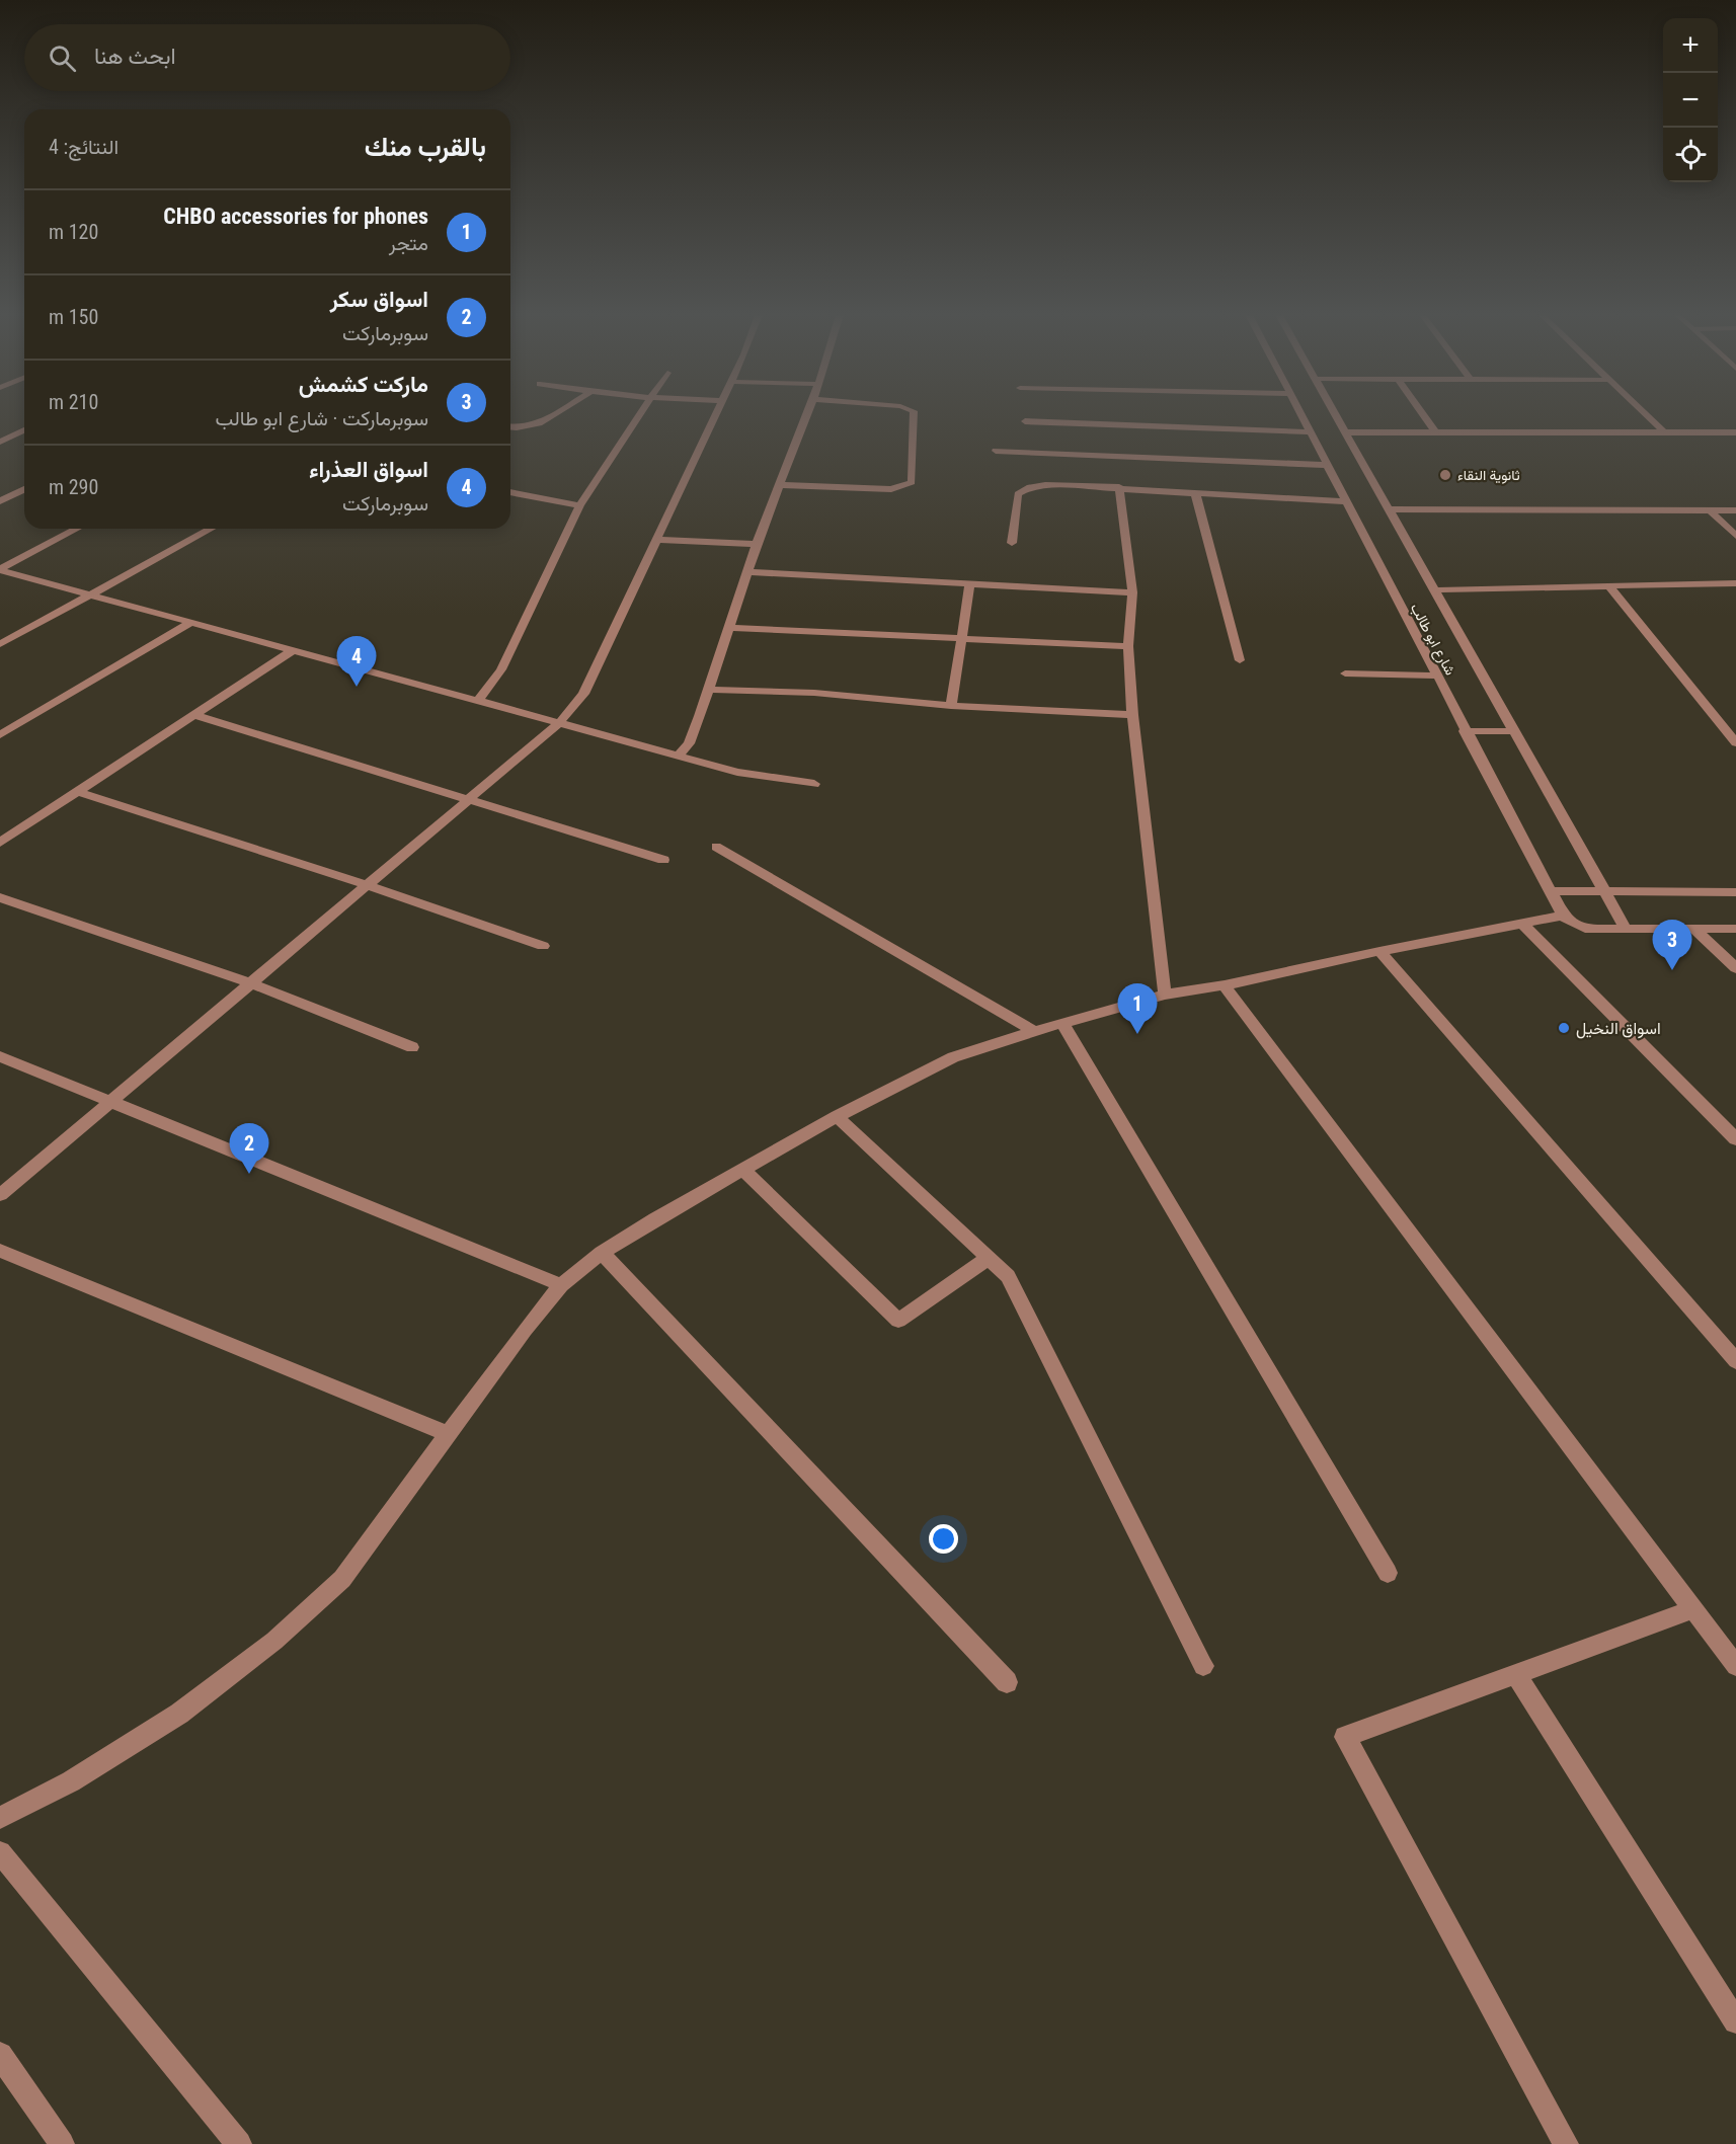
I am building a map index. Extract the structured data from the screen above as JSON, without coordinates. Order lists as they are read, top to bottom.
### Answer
{
  "streets": {
    "street": ["شارع ابو طالب"]
  },
  "places": ["ثانوية النقاء", "اسواق النخيل"],
  "page": {
    "map_buttons": ["+", "−"],
    "search": "ابحث هنا",
    "heading": ["بالقرب منك", "النتائج: 4"],
    "list": [
      {
        "mark": "1",
        "name": "CHBO accessories for phones",
        "note": "متجر",
        "value": "120 m"
      },
      {
        "mark": "2",
        "name": "اسواق سكر",
        "note": "سوبرماركت",
        "value": "150 m"
      },
      {
        "mark": "3",
        "name": "ماركت كشمش",
        "note": "سوبرماركت · شارع ابو طالب",
        "value": "210 m"
      },
      {
        "mark": "4",
        "name": "اسواق العذراء",
        "note": "سوبرماركت",
        "value": "290 m"
      }
    ],
    "pins": [
      "4",
      "3",
      "1",
      "2"
    ]
  }
}
